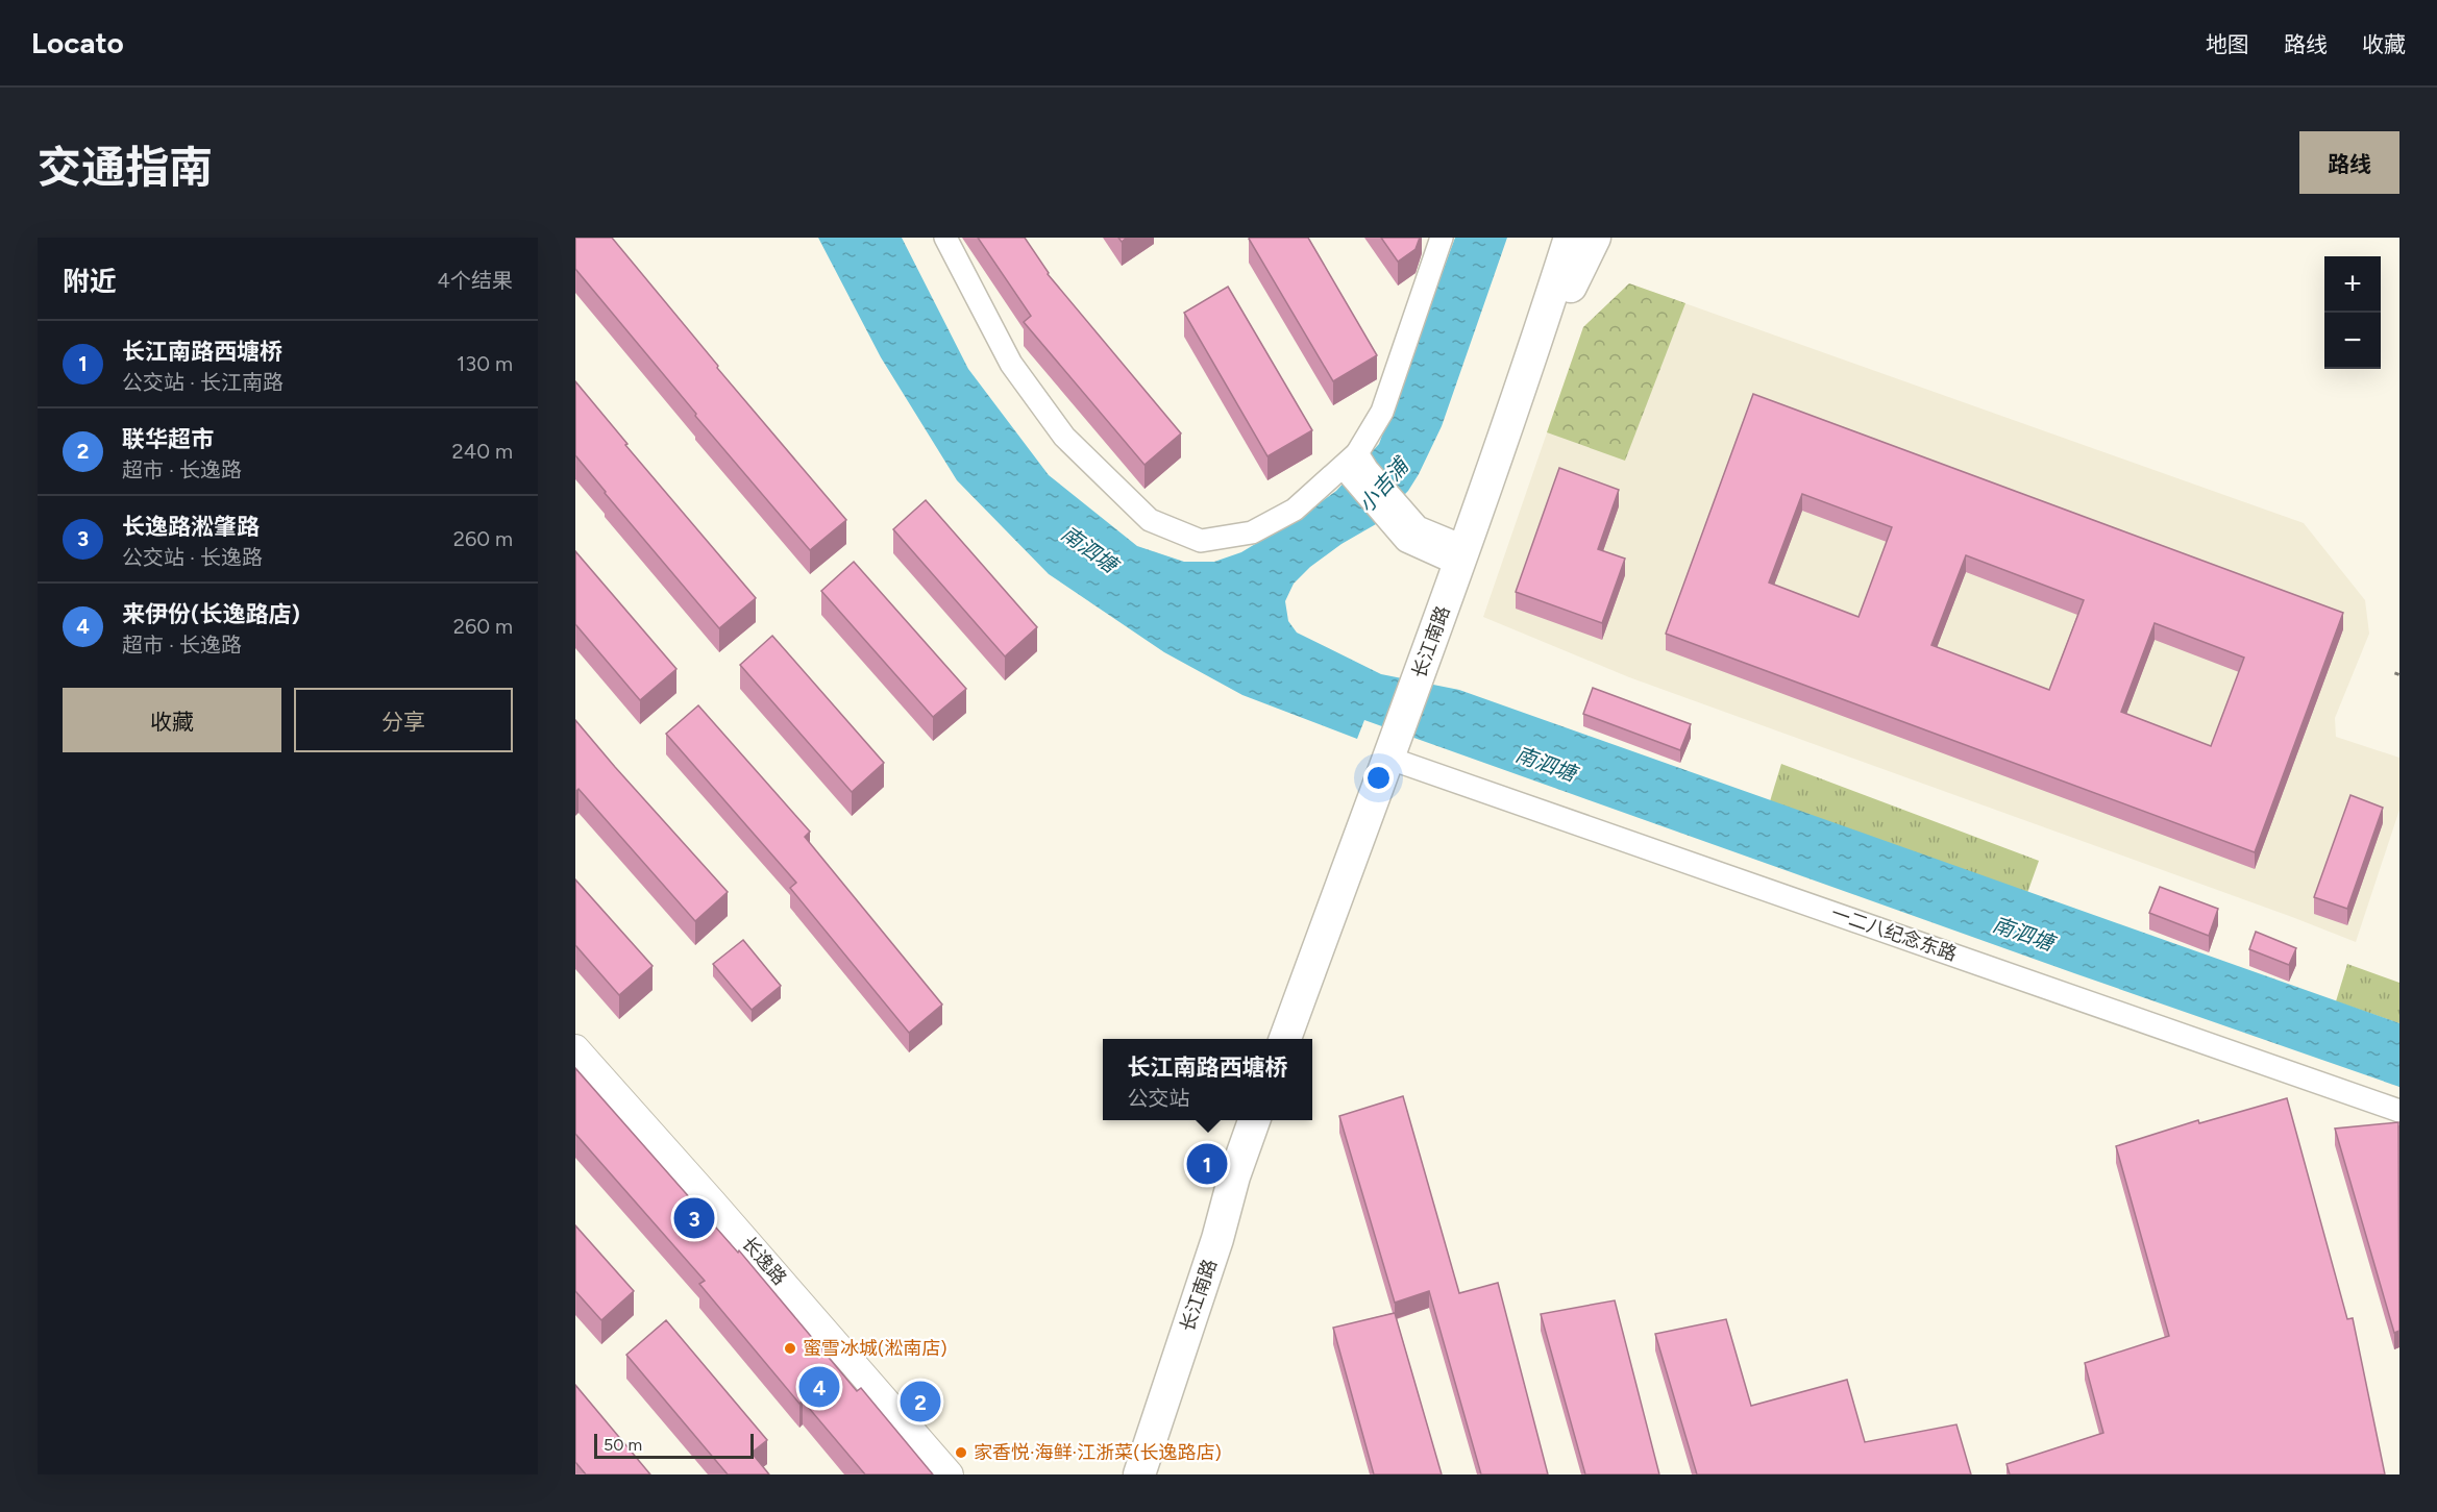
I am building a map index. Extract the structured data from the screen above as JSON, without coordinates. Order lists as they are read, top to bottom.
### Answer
{
  "streets": {
    "main road": ["长江南路"],
    "street": ["一二八纪念东路", "长逸路"]
  },
  "crossings": [
    ["长江南路", "一二八纪念东路"]
  ],
  "water": ["小吉浦", "南泗塘"],
  "places": ["蜜雪冰城(淞南店)", "家香悦·海鲜·江浙菜(长逸路店)"],
  "scale_bar": "50 m",
  "page": {
    "header": "Locato",
    "nav": ["地图", "路线", "收藏"],
    "title": "交通指南",
    "buttons": [
      "路线",
      ["收藏", "分享"]
    ],
    "heading": ["附近", "4个结果"],
    "map_buttons": ["+", "−"],
    "list": [
      {
        "mark": "1",
        "name": "长江南路西塘桥",
        "note": "公交站 · 长江南路",
        "value": "130 m"
      },
      {
        "mark": "2",
        "name": "联华超市",
        "note": "超市 · 长逸路",
        "value": "240 m"
      },
      {
        "mark": "3",
        "name": "长逸路淞肇路",
        "note": "公交站 · 长逸路",
        "value": "260 m"
      },
      {
        "mark": "4",
        "name": "来伊份(长逸路店)",
        "note": "超市 · 长逸路",
        "value": "260 m"
      }
    ],
    "popup": ["长江南路西塘桥", "公交站"],
    "pins": [
      "1",
      "3",
      "4",
      "2"
    ],
    "scale": "50 m"
  }
}
